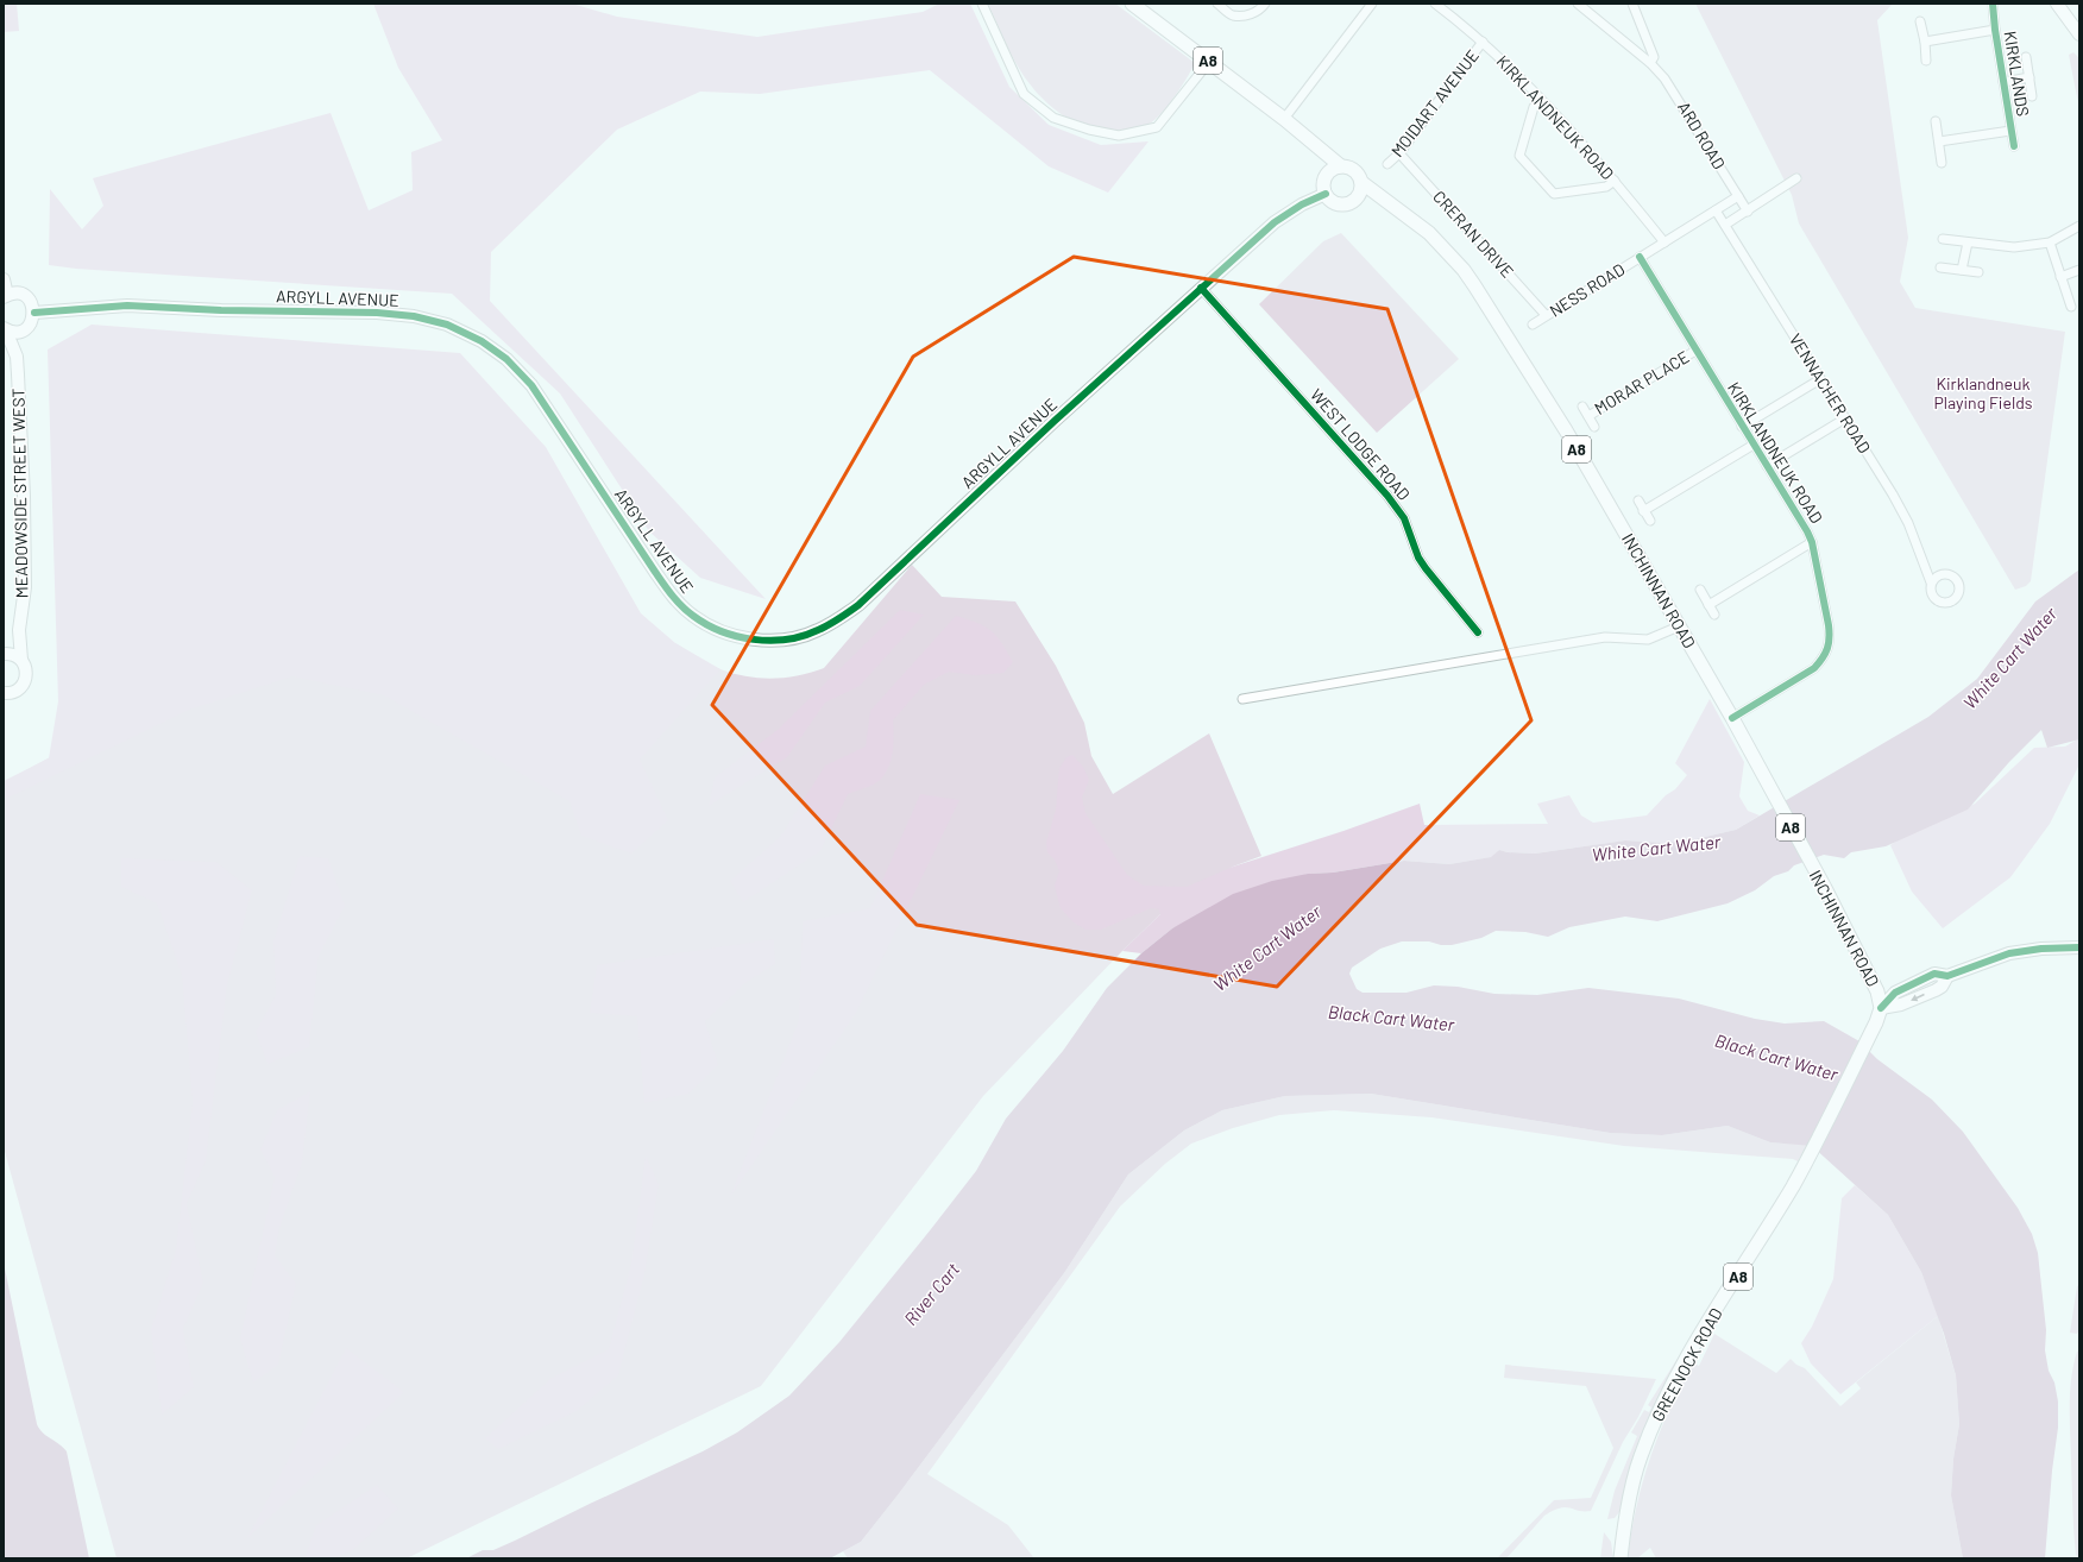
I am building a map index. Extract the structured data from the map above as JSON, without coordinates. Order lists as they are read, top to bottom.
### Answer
{
  "streets": {
    "main road": ["A8", "INCHINNAN ROAD", "GREENOCK ROAD"],
    "street": [
      "KIRKLANDS",
      "MOIDART AVENUE",
      "KIRKLANDNEUK ROAD",
      "ARD ROAD",
      "CRERAN DRIVE",
      "NESS ROAD",
      "ARGYLL AVENUE",
      "MORAR PLACE",
      "VENNACHER ROAD",
      "WEST LODGE ROAD",
      "MEADOWSIDE STREET WEST"
    ]
  },
  "crossings": [
    ["A8", "ARGYLL AVENUE"],
    ["A8", "INCHINNAN ROAD"],
    ["MOIDART AVENUE", "KIRKLANDNEUK ROAD"],
    ["MOIDART AVENUE", "CRERAN DRIVE"],
    ["KIRKLANDNEUK ROAD", "NESS ROAD"],
    ["KIRKLANDNEUK ROAD", "MORAR PLACE"],
    ["KIRKLANDNEUK ROAD", "INCHINNAN ROAD"],
    ["ARD ROAD", "NESS ROAD"],
    ["CRERAN DRIVE", "NESS ROAD"],
    ["NESS ROAD", "VENNACHER ROAD"],
    ["ARGYLL AVENUE", "WEST LODGE ROAD"],
    ["ARGYLL AVENUE", "MEADOWSIDE STREET WEST"],
    ["ARGYLL AVENUE", "INCHINNAN ROAD"],
    ["INCHINNAN ROAD", "GREENOCK ROAD"]
  ],
  "water": ["White Cart Water", "Black Cart Water", "River Cart"],
  "parks": ["Kirklandneuk Playing Fields"]
}
